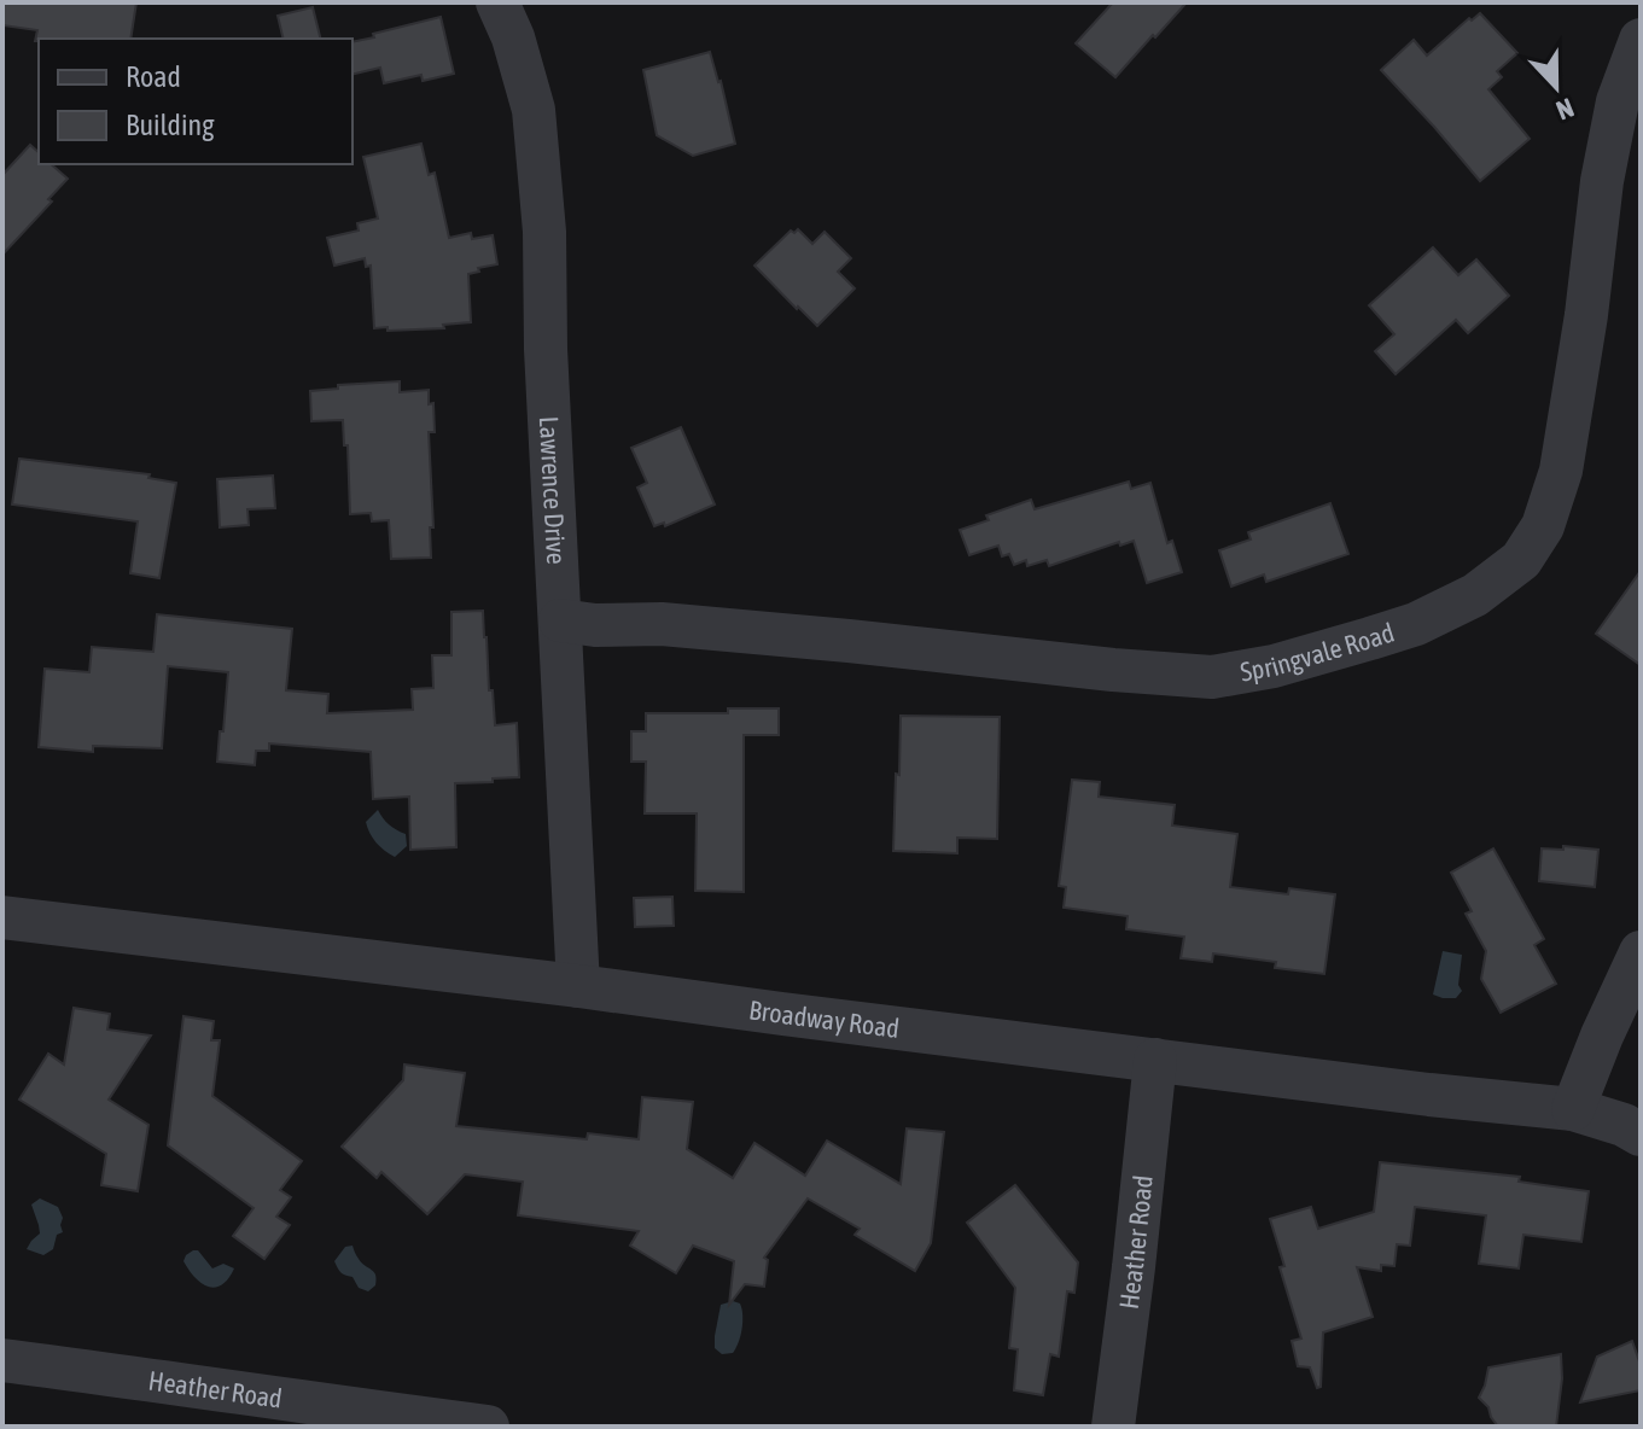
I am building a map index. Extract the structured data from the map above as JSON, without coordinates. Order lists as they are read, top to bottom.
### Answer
{
  "streets": {
    "street": [
      "Lawrence Drive",
      "Springvale Road",
      "Broadway Road",
      "Heather Road"
    ]
  },
  "crossings": [
    ["Lawrence Drive", "Springvale Road"],
    ["Lawrence Drive", "Broadway Road"],
    ["Broadway Road", "Heather Road"]
  ],
  "legend": ["Road", "Building"],
  "north": "bottom"
}
